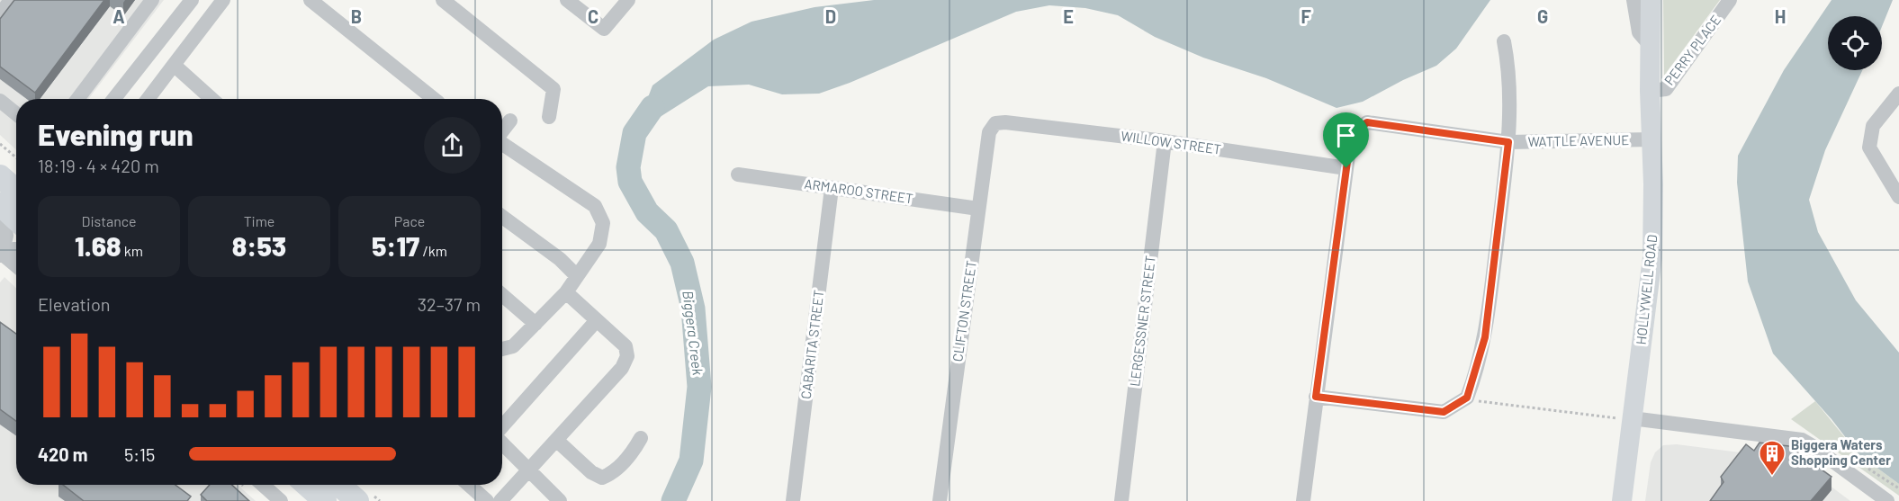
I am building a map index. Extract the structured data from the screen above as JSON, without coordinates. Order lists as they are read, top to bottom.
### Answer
{
  "streets": {
    "main road": ["HOLLYWELL ROAD"],
    "street": [
      "PERRY PLACE",
      "WATTLE AVENUE",
      "WILLOW STREET",
      "ARMAROO STREET",
      "CLIFTON STREET",
      "LERGESSNER STREET",
      "CABARITA STREET"
    ]
  },
  "crossings": [
    ["PERRY PLACE", "HOLLYWELL ROAD"],
    ["WATTLE AVENUE", "WILLOW STREET"],
    ["WATTLE AVENUE", "HOLLYWELL ROAD"],
    ["WILLOW STREET", "CLIFTON STREET"],
    ["WILLOW STREET", "LERGESSNER STREET"],
    ["ARMAROO STREET", "CLIFTON STREET"],
    ["ARMAROO STREET", "CABARITA STREET"]
  ],
  "water": ["Biggera Creek"],
  "places": {
    "building": ["Biggera Waters Shopping Center"]
  },
  "page": {
    "heading": ["Evening run", "18:19 · 4 × 420 m"],
    "stats": [
      ["Distance", "1.68 km"],
      ["Time", "8:53"],
      ["Pace", "5:17 /km"]
    ],
    "chart": ["Elevation", "32–37 m"],
    "list": [
      {
        "name": "420 m",
        "note": "5:15"
      }
    ]
  },
  "grid": {
    "columns": [
      "A",
      "B",
      "C",
      "D",
      "E",
      "F",
      "G",
      "H"
    ]
  }
}
